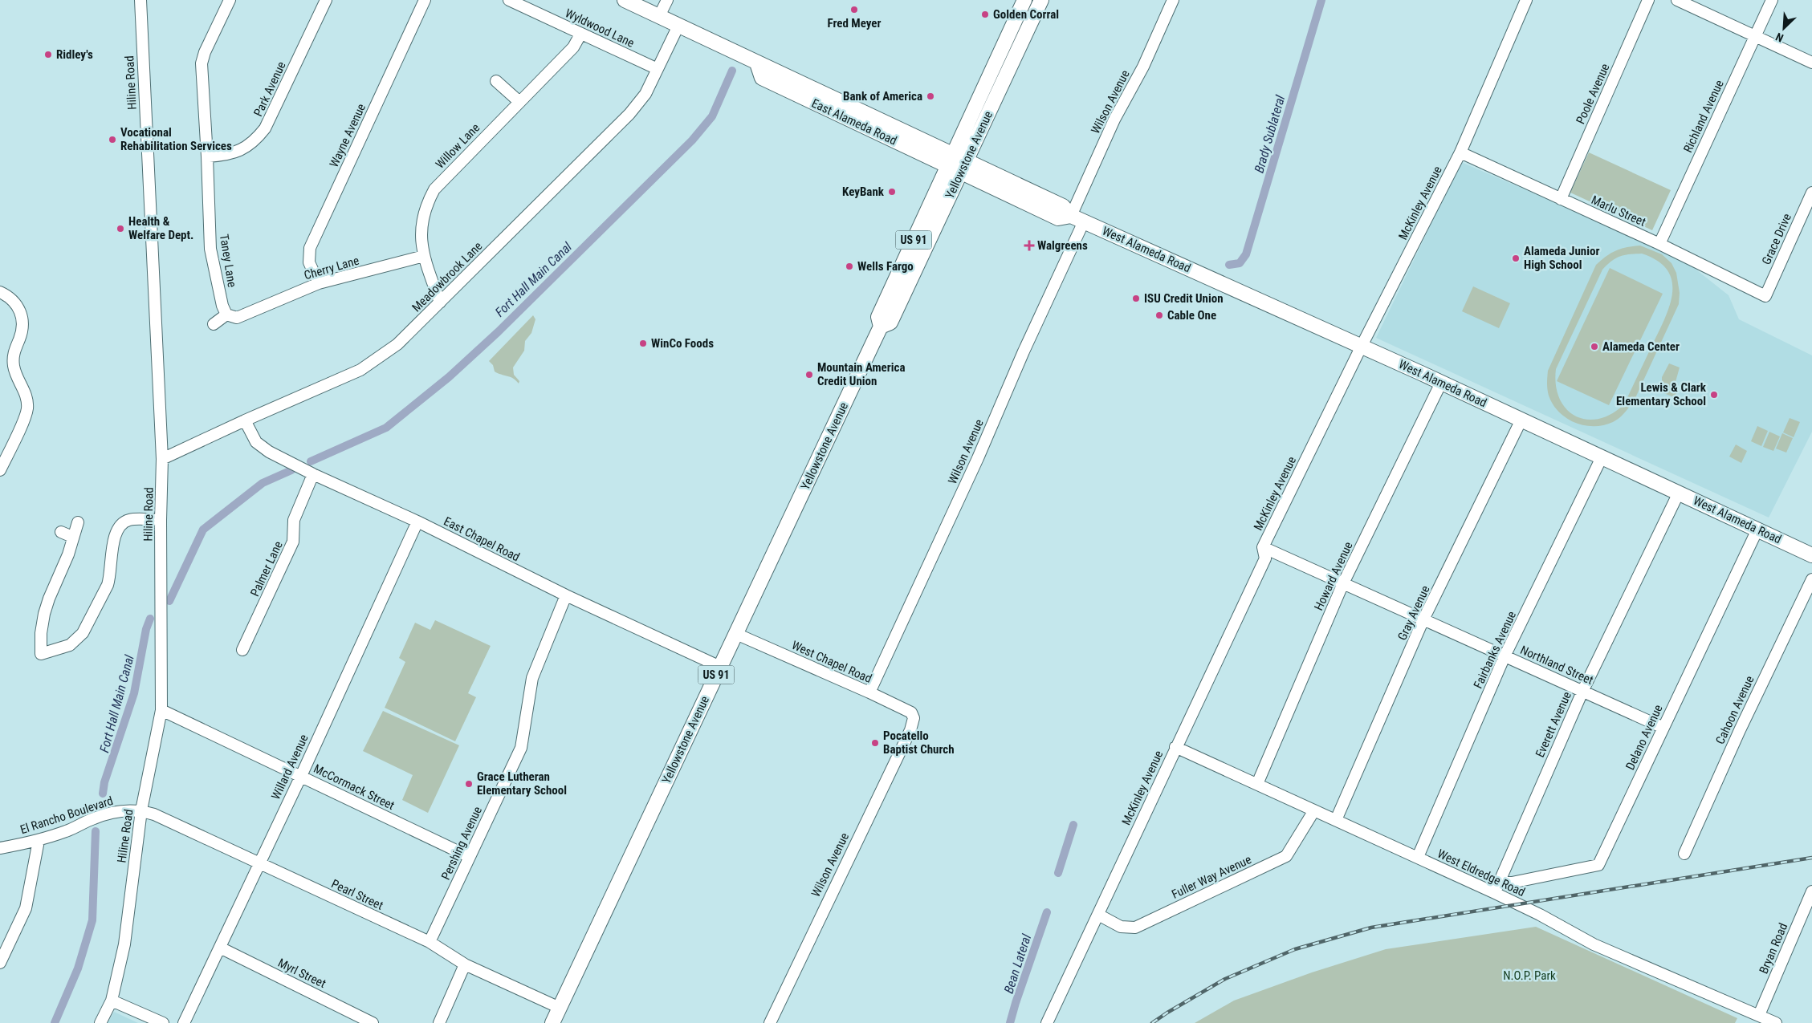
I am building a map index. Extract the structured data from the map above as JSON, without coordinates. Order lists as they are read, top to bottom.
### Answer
{
  "streets": {
    "main road": [
      "East Alameda Road",
      "Yellowstone Avenue",
      "US 91",
      "West Alameda Road"
    ],
    "street": [
      "Wyldwood Lane",
      "Hiline Road",
      "Park Avenue",
      "Poole Avenue",
      "Wilson Avenue",
      "Richland Avenue",
      "Wayne Avenue",
      "Willow Lane",
      "McKinley Avenue",
      "Marlu Street",
      "Grace Drive",
      "Taney Lane",
      "Cherry Lane",
      "Meadowbrook Lane",
      "East Chapel Road",
      "Palmer Lane",
      "Howard Avenue",
      "Gray Avenue",
      "Fairbanks Avenue",
      "West Chapel Road",
      "Northland Street",
      "Cahoon Avenue",
      "Everett Avenue",
      "Delano Avenue",
      "Willard Avenue",
      "McCormack Street",
      "El Rancho Boulevard",
      "Pershing Avenue",
      "West Eldredge Road",
      "Fuller Way Avenue",
      "Pearl Street",
      "Bryan Road",
      "Myrl Street"
    ]
  },
  "crossings": [
    ["Wyldwood Lane", "Willow Lane"],
    ["Wyldwood Lane", "Meadowbrook Lane"],
    ["Hiline Road", "Meadowbrook Lane"],
    ["Hiline Road", "McCormack Street"],
    ["Hiline Road", "El Rancho Boulevard"],
    ["Hiline Road", "Pearl Street"],
    ["Park Avenue", "Taney Lane"],
    ["Poole Avenue", "Marlu Street"],
    ["Wilson Avenue", "West Alameda Road"],
    ["Wilson Avenue", "West Chapel Road"],
    ["Richland Avenue", "Marlu Street"],
    ["East Alameda Road", "Yellowstone Avenue"],
    ["East Alameda Road", "West Alameda Road"],
    ["East Alameda Road", "Meadowbrook Lane"],
    ["Wayne Avenue", "Cherry Lane"],
    ["Willow Lane", "Cherry Lane"],
    ["Willow Lane", "Meadowbrook Lane"],
    ["Yellowstone Avenue", "West Alameda Road"],
    ["Yellowstone Avenue", "East Chapel Road"],
    ["Yellowstone Avenue", "West Chapel Road"],
    ["Yellowstone Avenue", "Pearl Street"],
    ["McKinley Avenue", "Marlu Street"],
    ["McKinley Avenue", "West Alameda Road"],
    ["McKinley Avenue", "Northland Street"],
    ["McKinley Avenue", "West Eldredge Road"],
    ["McKinley Avenue", "Fuller Way Avenue"],
    ["Marlu Street", "Grace Drive"],
    ["West Alameda Road", "Howard Avenue"],
    ["West Alameda Road", "Gray Avenue"],
    ["West Alameda Road", "Fairbanks Avenue"],
    ["West Alameda Road", "Everett Avenue"],
    ["West Alameda Road", "Delano Avenue"],
    ["Taney Lane", "Cherry Lane"],
    ["Meadowbrook Lane", "East Chapel Road"],
    ["East Chapel Road", "Palmer Lane"],
    ["East Chapel Road", "Willard Avenue"],
    ["East Chapel Road", "Pershing Avenue"],
    ["Howard Avenue", "Northland Street"],
    ["Howard Avenue", "West Eldredge Road"],
    ["Gray Avenue", "Northland Street"],
    ["Gray Avenue", "West Eldredge Road"],
    ["Fairbanks Avenue", "Northland Street"],
    ["Fairbanks Avenue", "West Eldredge Road"],
    ["Northland Street", "Everett Avenue"],
    ["Northland Street", "Delano Avenue"],
    ["Everett Avenue", "Delano Avenue"],
    ["Everett Avenue", "West Eldredge Road"],
    ["Delano Avenue", "West Eldredge Road"],
    ["Willard Avenue", "McCormack Street"],
    ["Willard Avenue", "Pearl Street"],
    ["Willard Avenue", "Myrl Street"],
    ["McCormack Street", "Pershing Avenue"],
    ["El Rancho Boulevard", "Pearl Street"],
    ["Pershing Avenue", "Pearl Street"],
    ["West Eldredge Road", "Fuller Way Avenue"],
    ["West Eldredge Road", "Bryan Road"]
  ],
  "water": ["Brady Sublateral", "Fort Hall Main Canal", "Bean Lateral"],
  "parks": ["N.O.P. Park"],
  "places": {
    "other": [
      "Fred Meyer",
      "Golden Corral",
      "Ridley's",
      "Bank of America",
      "Vocational Rehabilitation Services",
      "KeyBank",
      "Health & Welfare Dept.",
      "Alameda Junior High School",
      "Wells Fargo",
      "ISU Credit Union",
      "Cable One",
      "WinCo Foods",
      "Alameda Center",
      "Mountain America Credit Union",
      "Lewis & Clark Elementary School",
      "Pocatello Baptist Church",
      "Grace Lutheran Elementary School"
    ],
    "health": ["Walgreens"]
  },
  "north": "bottom left"
}
